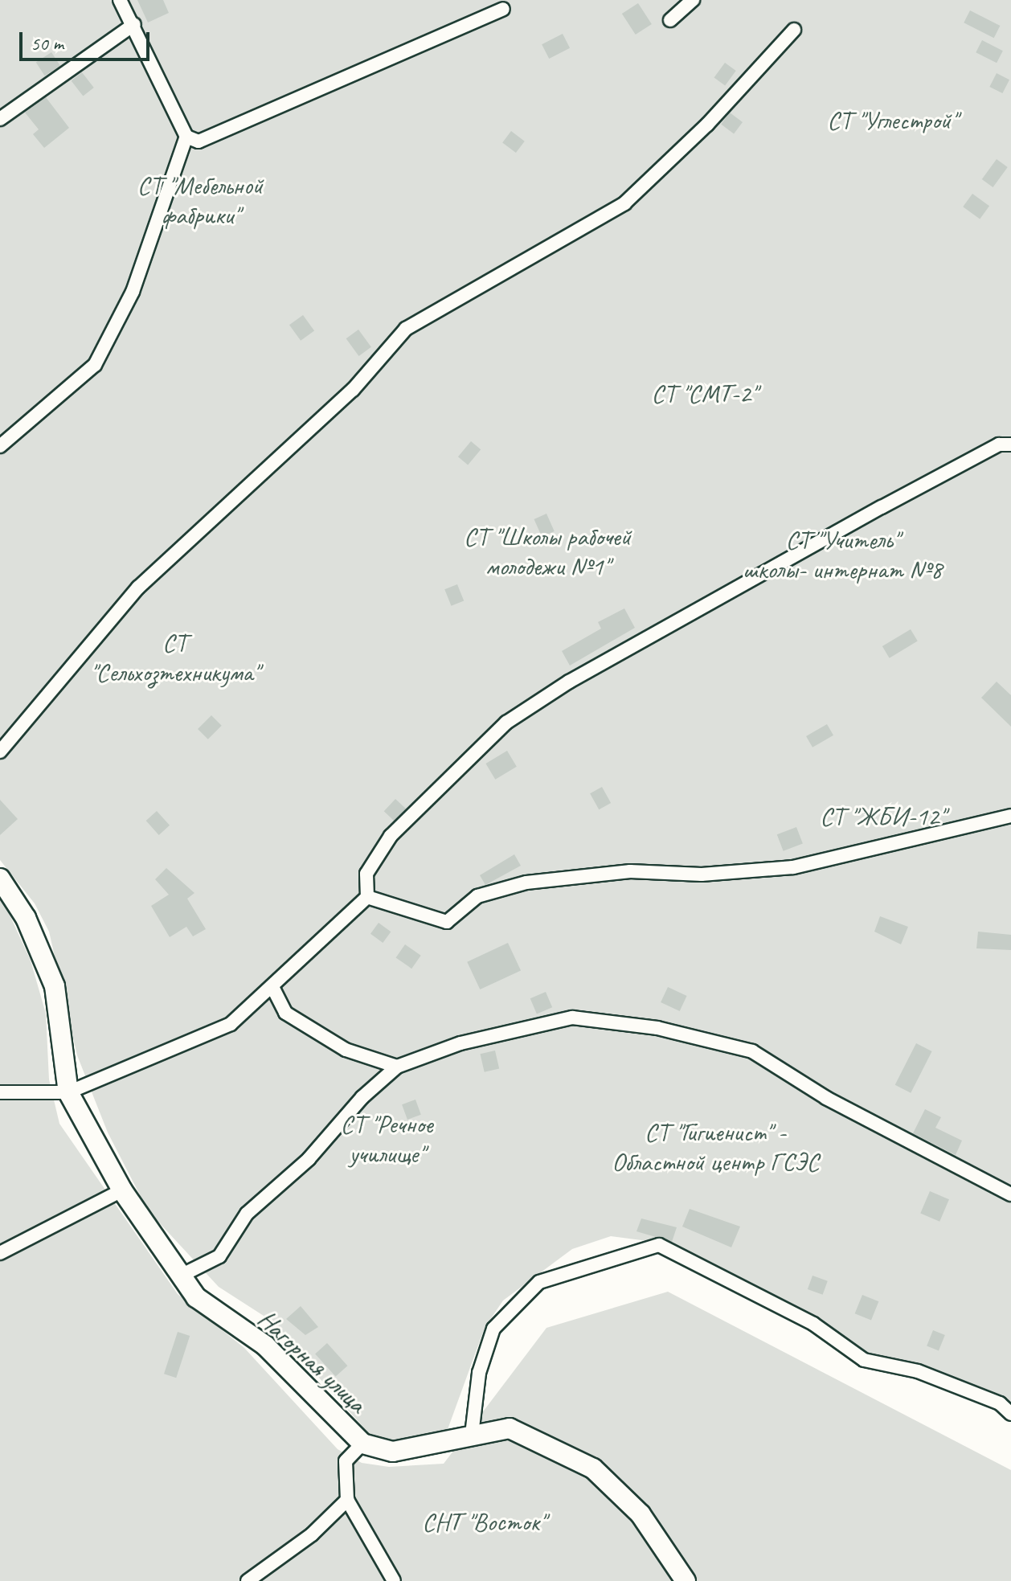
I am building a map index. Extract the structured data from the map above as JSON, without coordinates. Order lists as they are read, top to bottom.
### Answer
{
  "streets": {
    "street": ["Нагорная улица"]
  },
  "parks": [
    "СТ \"Углестрой\"",
    "СТ \"Мебельной фабрики\"",
    "СТ \"СМТ-2\"",
    "СТ \"Школы рабочей молодежи №1\"",
    "СТ \"Учитель\" школы- интернат №8",
    "СТ \"Сельхозтехникума\"",
    "СТ \"ЖБИ-12\"",
    "СТ \"Речное училище\"",
    "СТ \"Гигиенист\" - Областной центр ГСЭС",
    "СНТ \"Восток\""
  ],
  "scale_bar": "50 m"
}
